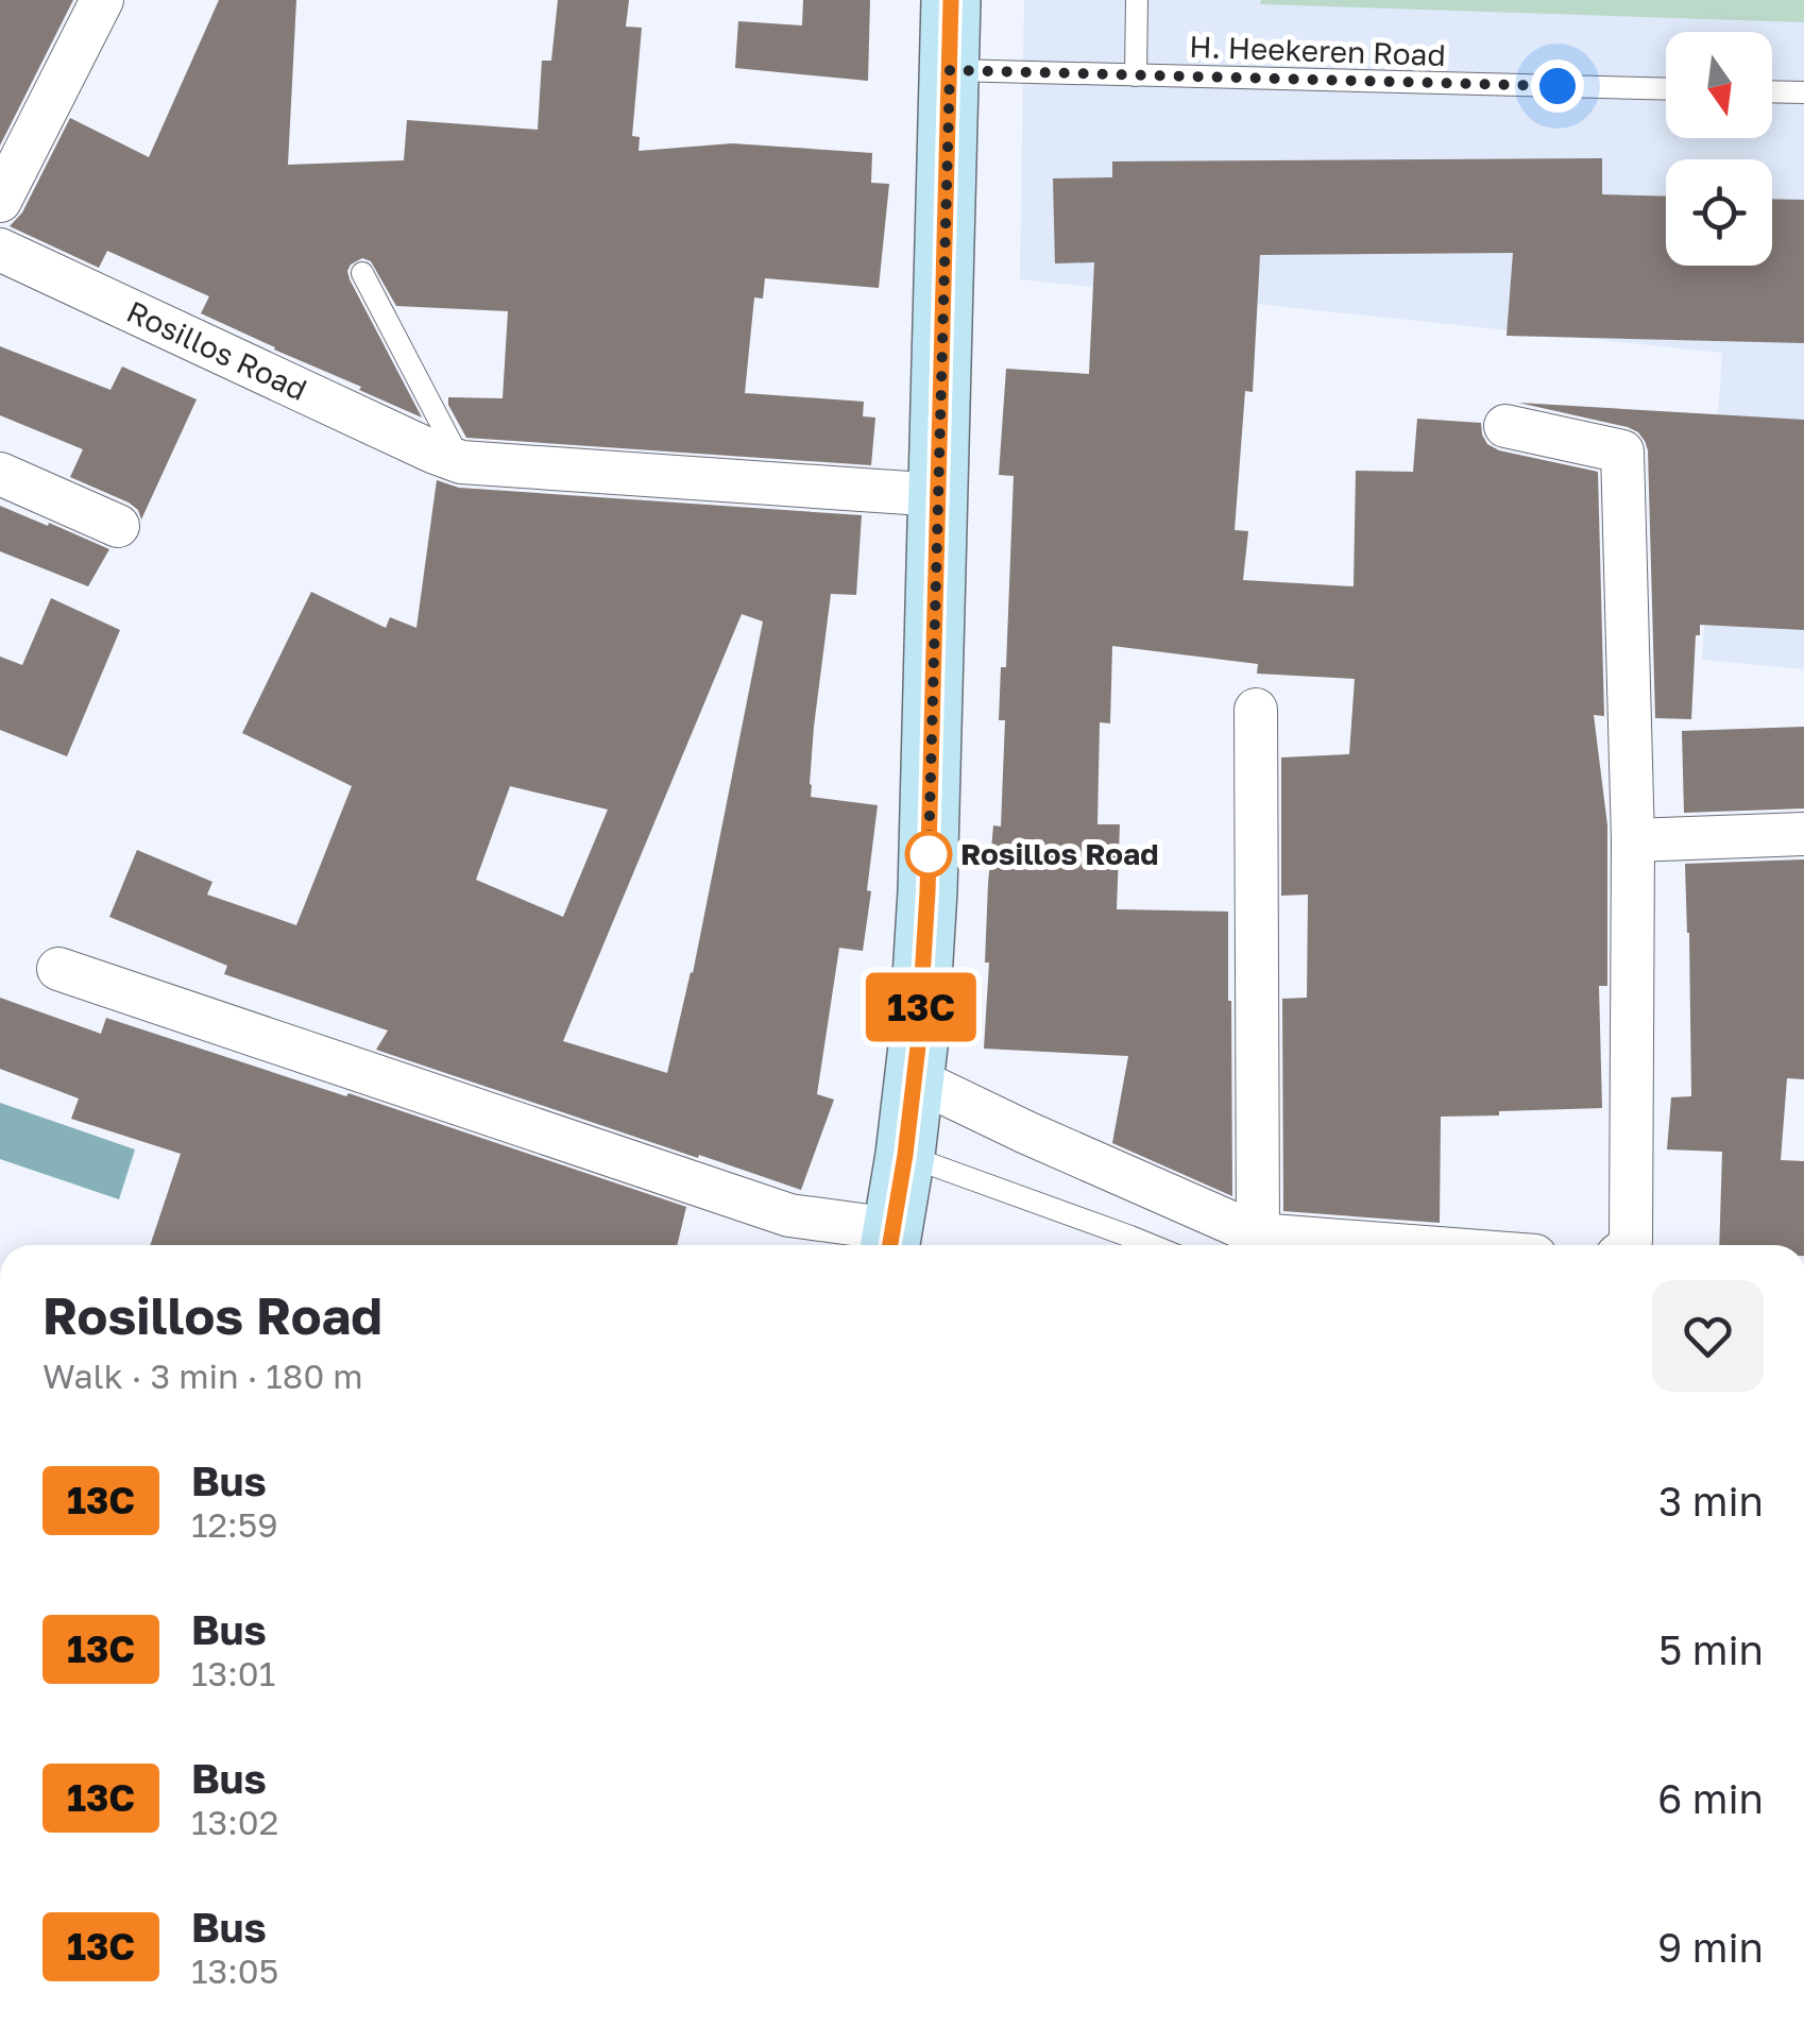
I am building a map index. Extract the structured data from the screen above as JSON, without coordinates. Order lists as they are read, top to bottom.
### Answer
{
  "streets": {
    "street": ["Rosillos Road"],
    "lane": ["H. Heekeren Road"]
  },
  "places": ["Rosillos Road"],
  "lines": ["bus line 13C"],
  "north": "bottom",
  "page": {
    "on_map": "13C",
    "heading": ["Rosillos Road", "Walk · 3 min · 180 m"],
    "list": [
      {
        "mark": "13C",
        "name": "Bus",
        "note": "12:59",
        "value": "3 min"
      },
      {
        "mark": "13C",
        "name": "Bus",
        "note": "13:01",
        "value": "5 min"
      },
      {
        "mark": "13C",
        "name": "Bus",
        "note": "13:02",
        "value": "6 min"
      },
      {
        "mark": "13C",
        "name": "Bus",
        "note": "13:05",
        "value": "9 min"
      }
    ]
  }
}
